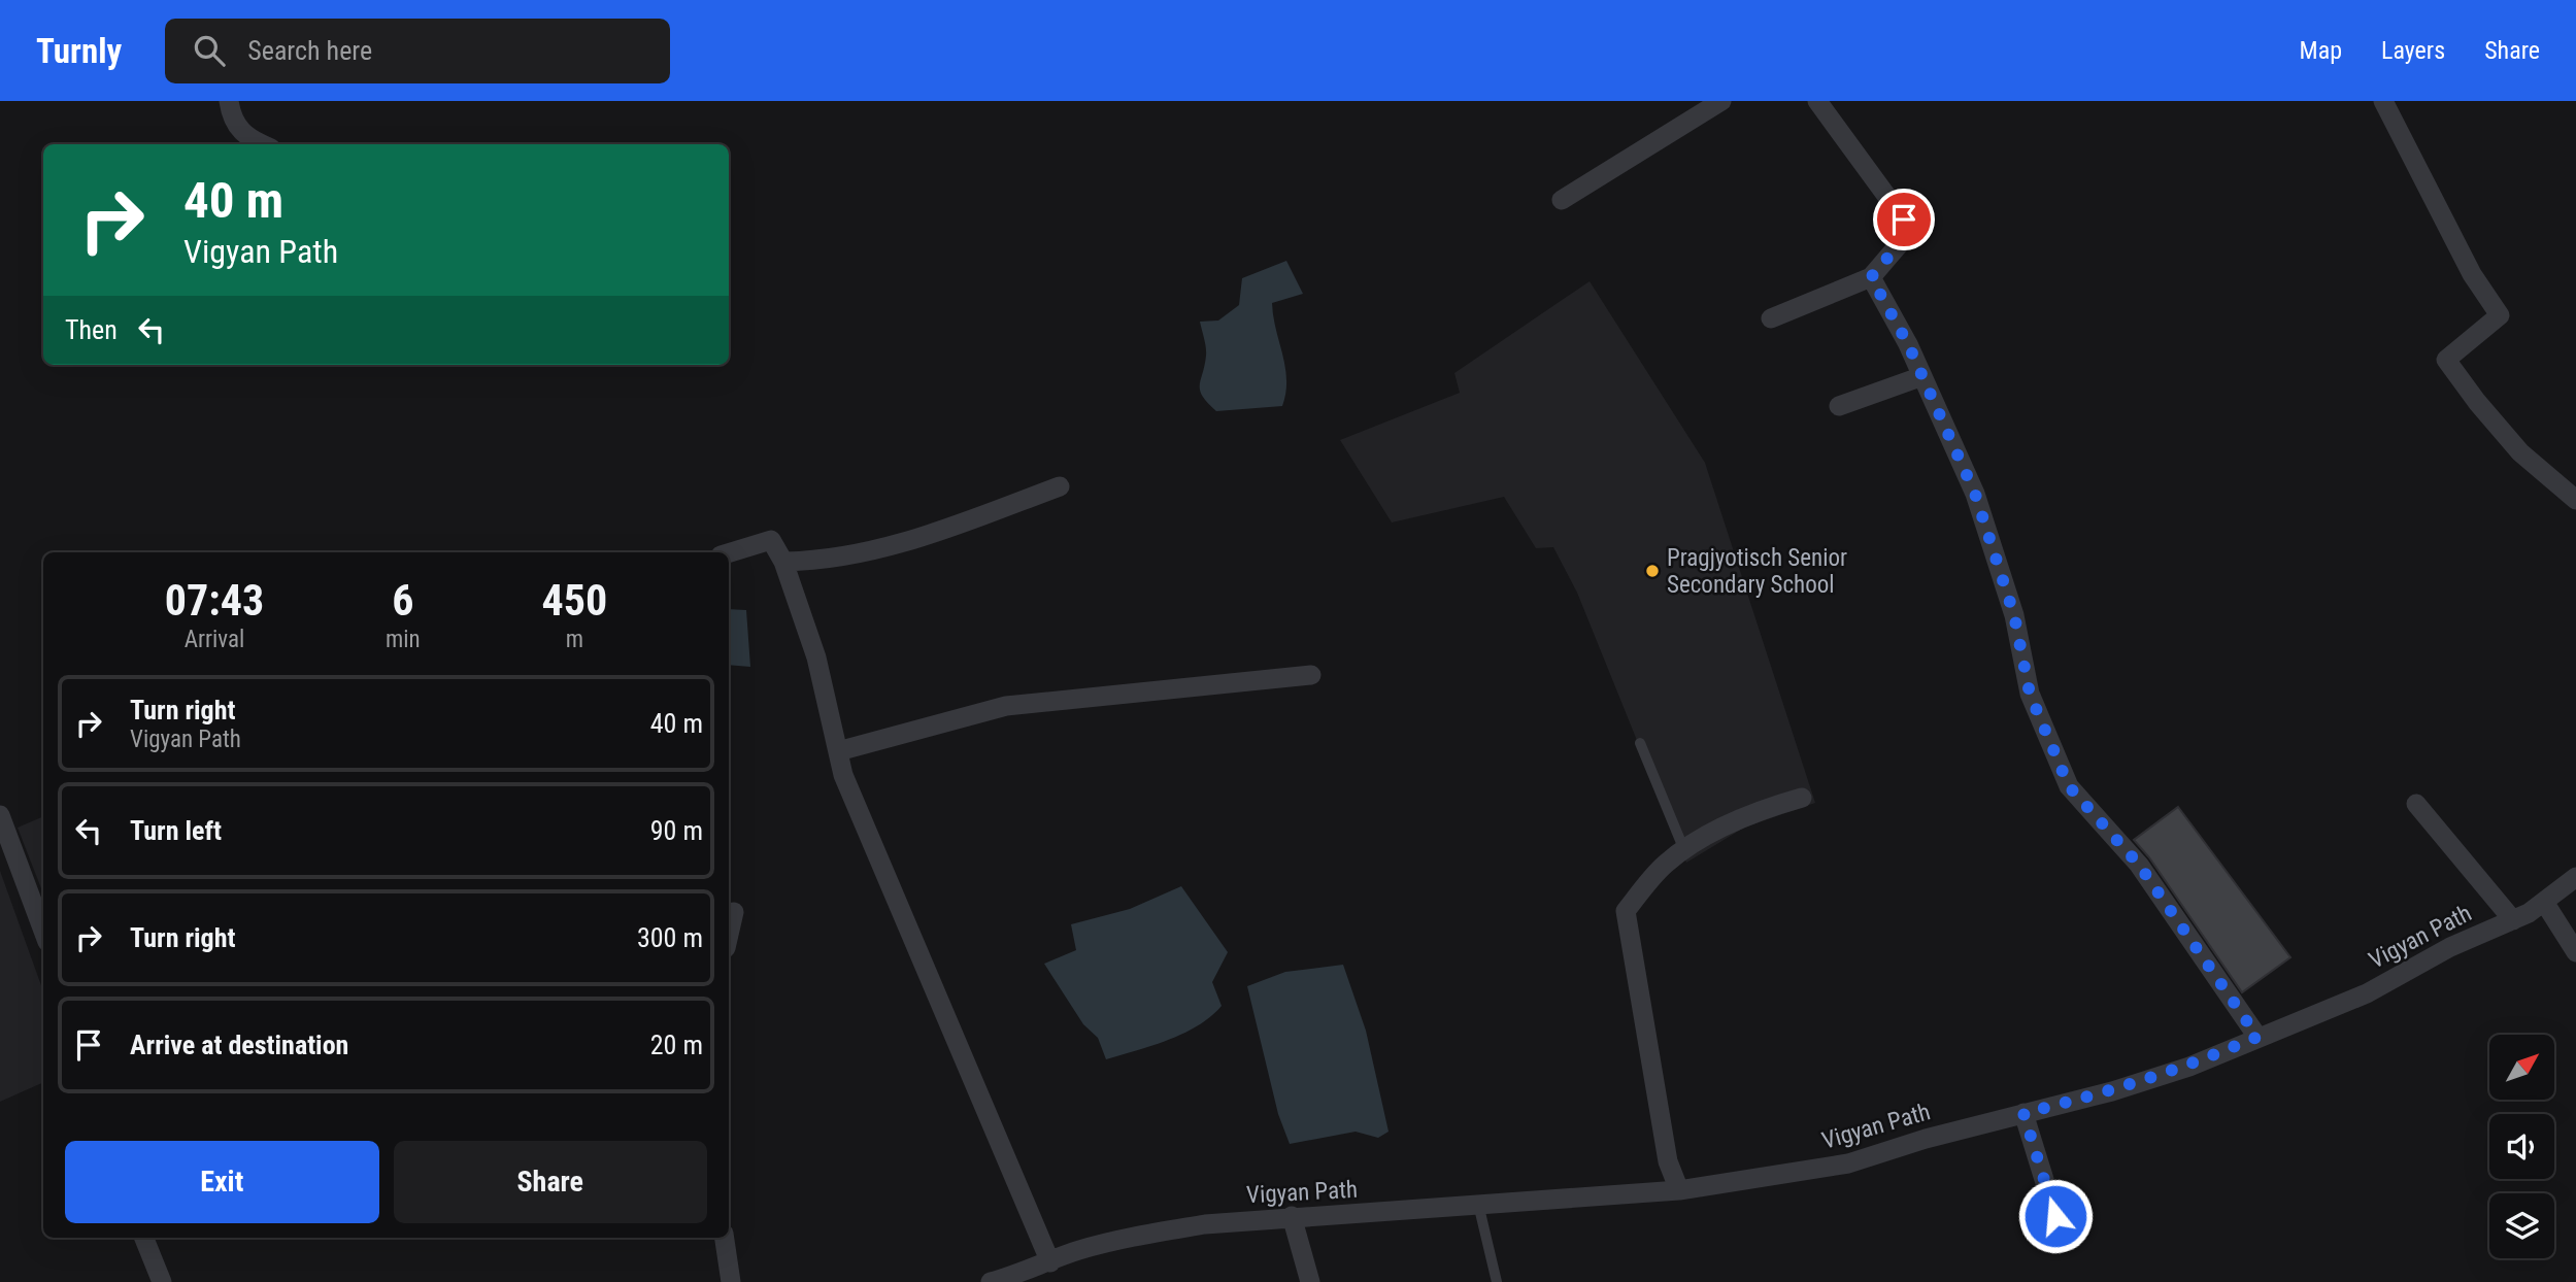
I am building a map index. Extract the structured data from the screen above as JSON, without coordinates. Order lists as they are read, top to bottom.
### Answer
{
  "streets": {
    "street": ["Vigyan Path"]
  },
  "places": ["Pragjyotisch Senior Secondary School"],
  "north": "top right",
  "page": {
    "header": "Turnly",
    "search": "Search here",
    "nav": ["Map", "Layers", "Share"],
    "turn": ["40 m", "Vigyan Path"],
    "then": "Then",
    "eta": [
      "07:43",
      "Arrival",
      "6",
      "min",
      "450",
      "m"
    ],
    "list": [
      {
        "name": "Turn right",
        "note": "Vigyan Path",
        "value": "40 m"
      },
      {
        "name": "Turn left",
        "value": "90 m"
      },
      {
        "name": "Turn right",
        "value": "300 m"
      },
      {
        "name": "Arrive at destination",
        "value": "20 m"
      }
    ],
    "buttons": ["Exit", "Share"]
  }
}
